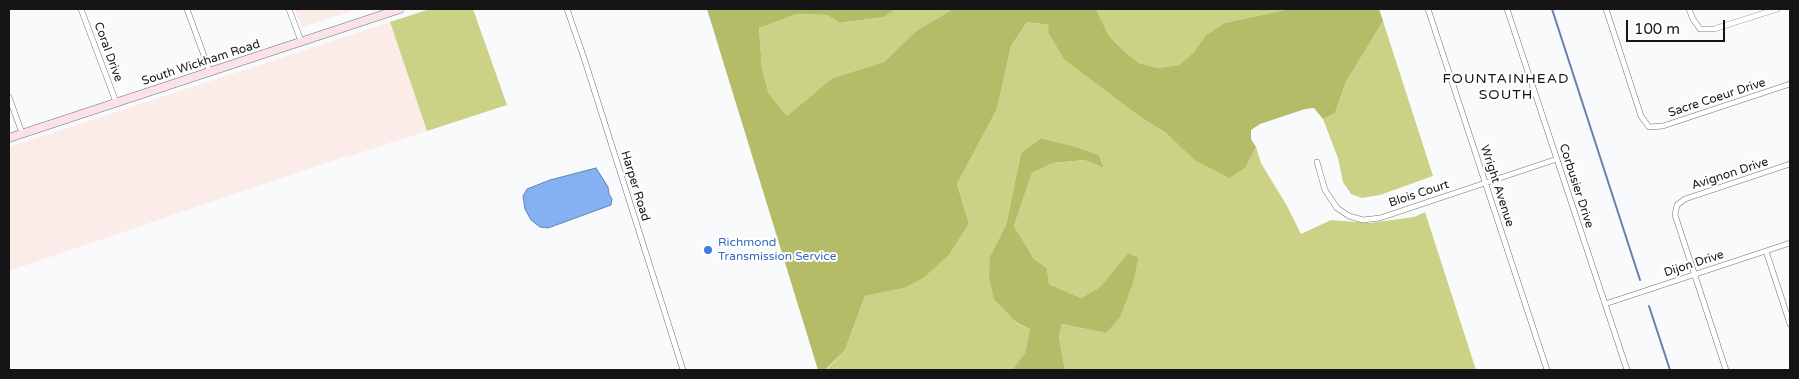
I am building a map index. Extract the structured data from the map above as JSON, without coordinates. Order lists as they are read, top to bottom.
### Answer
{
  "streets": {
    "main road": ["South Wickham Road"],
    "street": [
      "Coral Drive",
      "Sacre Coeur Drive",
      "Avignon Drive",
      "Harper Road",
      "Wright Avenue",
      "Corbusier Drive",
      "Blois Court",
      "Dijon Drive"
    ]
  },
  "crossings": [
    ["Coral Drive", "South Wickham Road"],
    ["Avignon Drive", "Dijon Drive"],
    ["Wright Avenue", "Blois Court"],
    ["Corbusier Drive", "Blois Court"],
    ["Corbusier Drive", "Dijon Drive"]
  ],
  "districts": ["FOUNTAINHEAD SOUTH"],
  "places": ["Richmond Transmission Service"],
  "scale_bar": "100 m"
}
